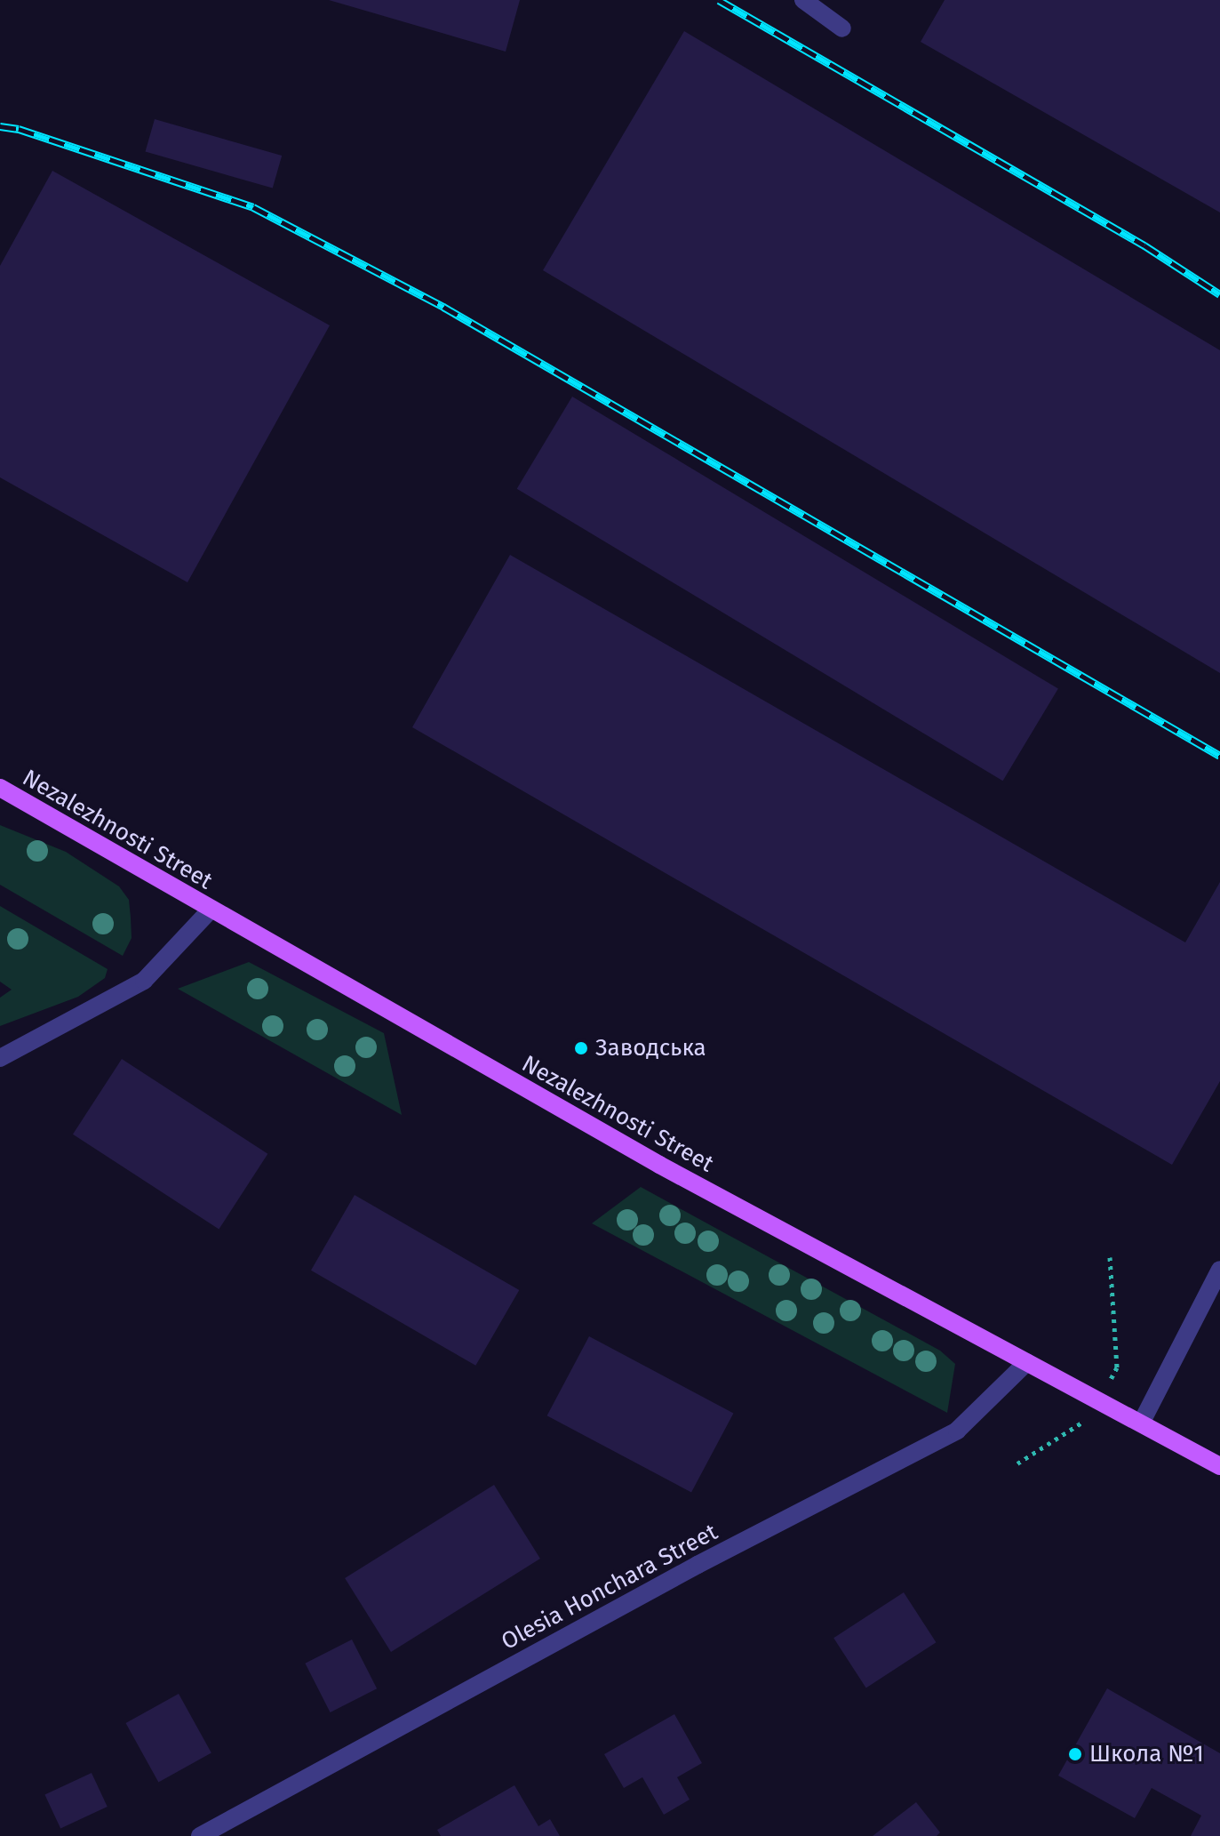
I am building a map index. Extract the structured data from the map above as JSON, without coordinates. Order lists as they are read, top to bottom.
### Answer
{
  "streets": {
    "main road": ["Nezalezhnosti Street"],
    "street": ["Olesia Honchara Street"]
  },
  "crossings": [
    ["Nezalezhnosti Street", "Olesia Honchara Street"]
  ],
  "places": ["Заводська", "Школа №1"]
}
